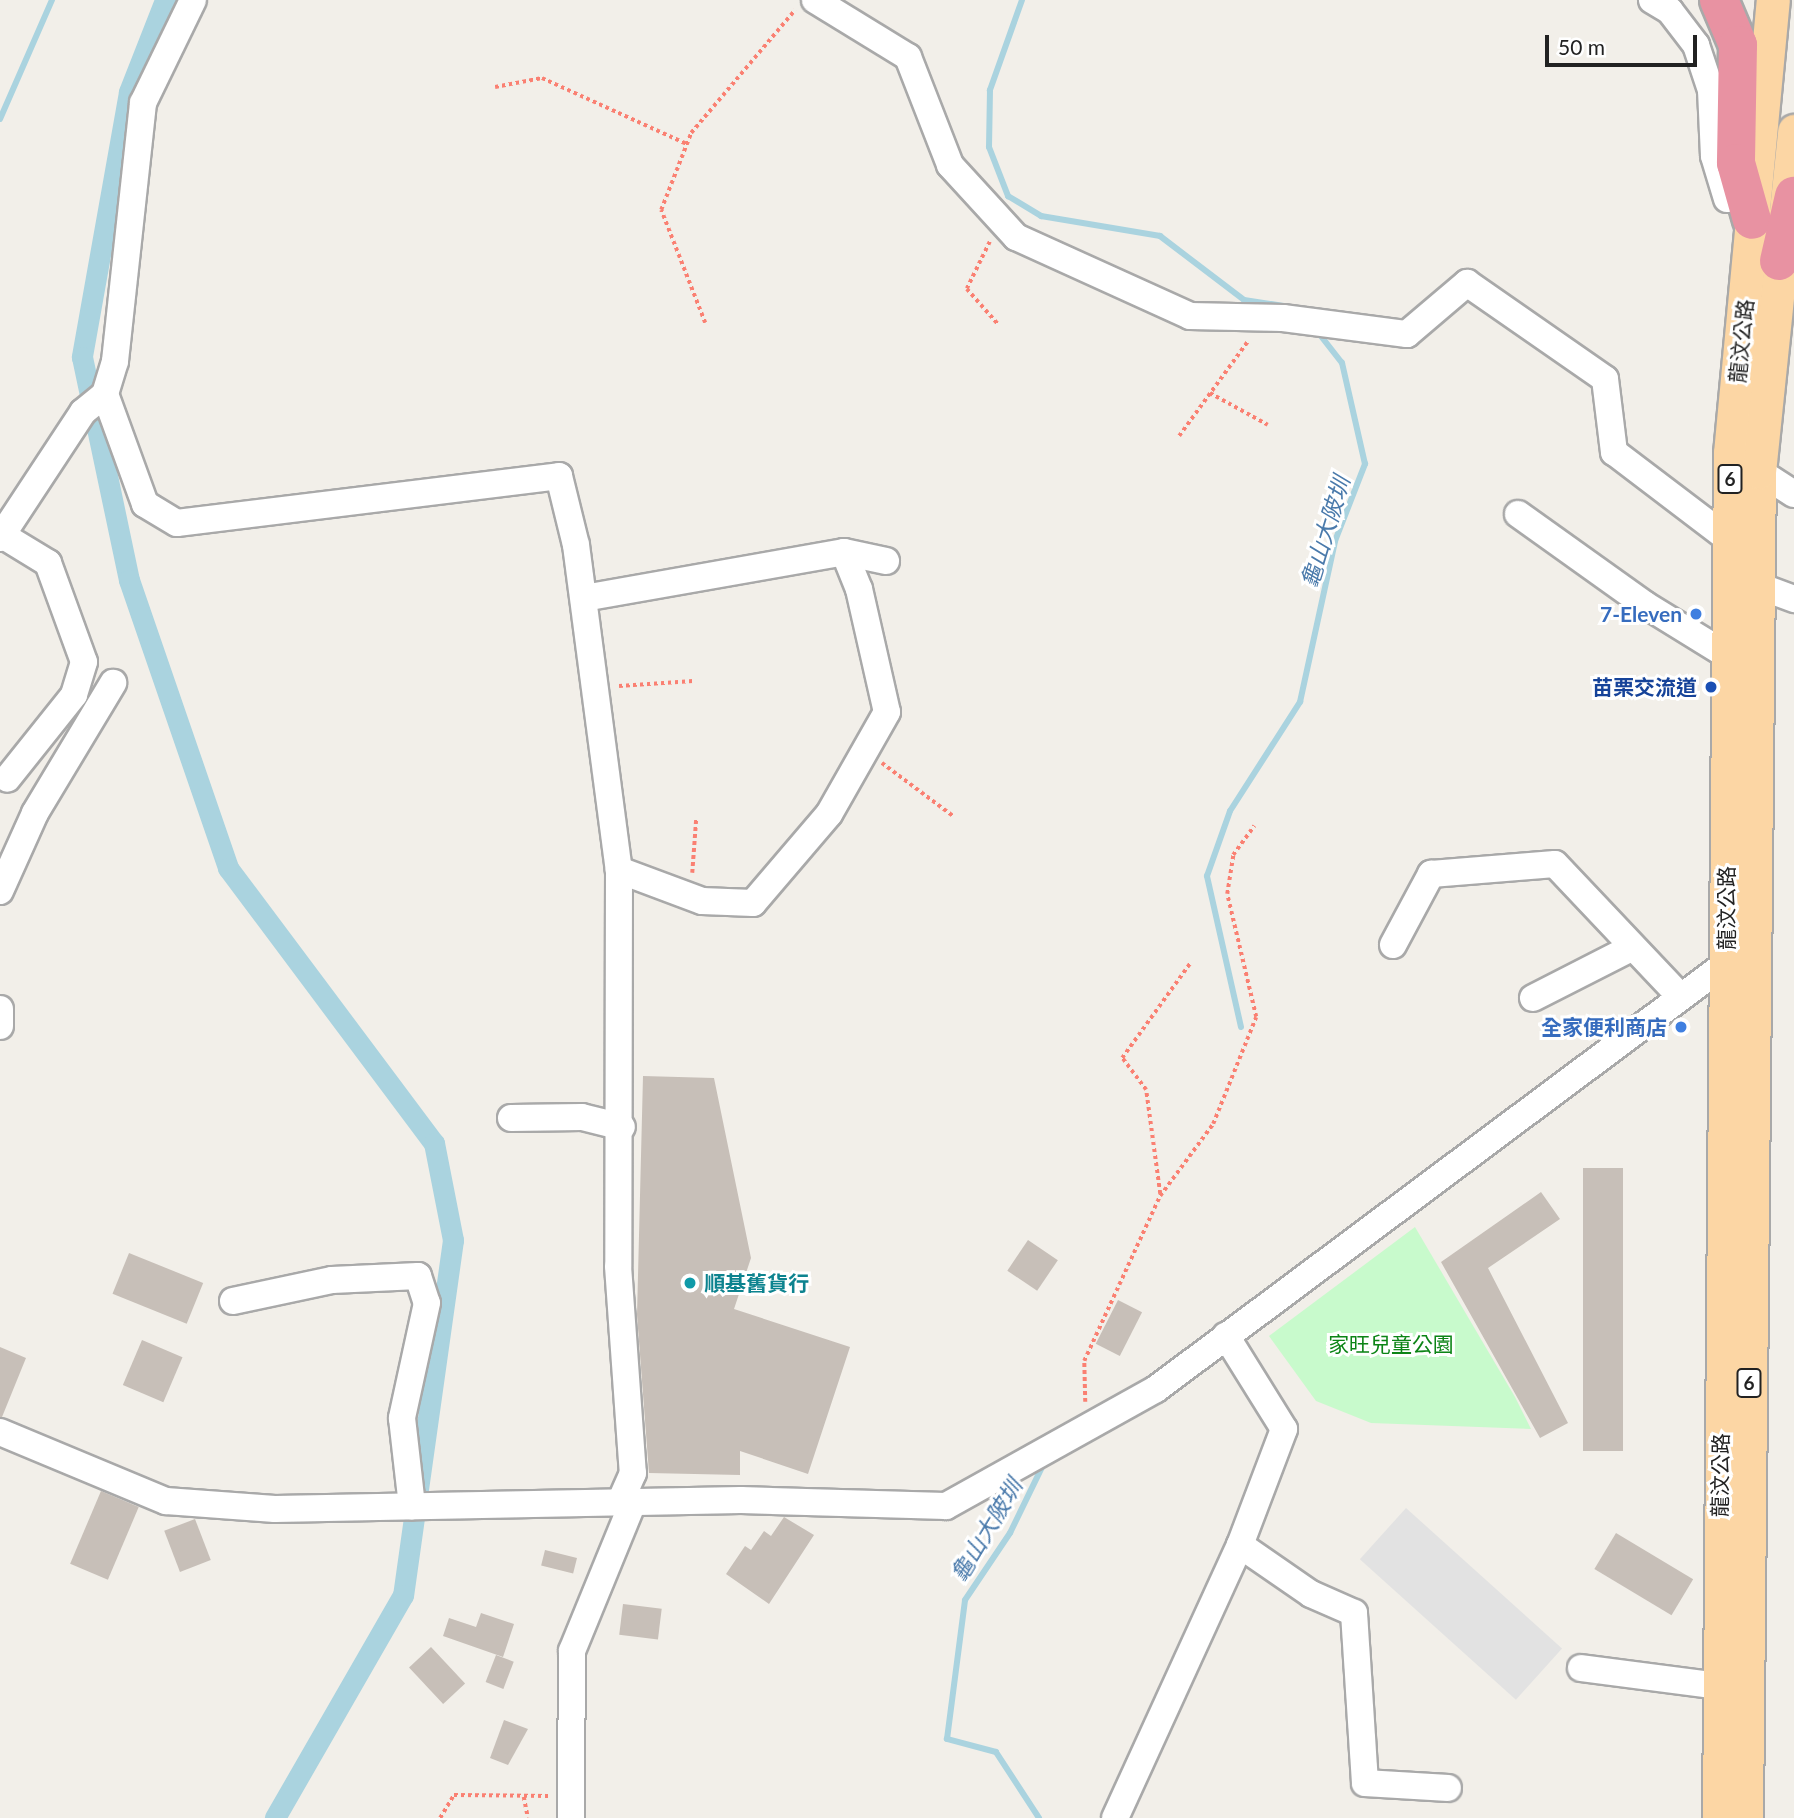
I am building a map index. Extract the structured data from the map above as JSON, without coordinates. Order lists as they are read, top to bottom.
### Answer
{
  "streets": {
    "main road": ["龍汶公路", "6"]
  },
  "water": ["龜山大陂圳"],
  "parks": ["家旺兒童公園"],
  "places": [
    "7-Eleven",
    "苗栗交流道",
    "全家便利商店",
    "順基舊貨行"
  ],
  "scale_bar": "50 m"
}
